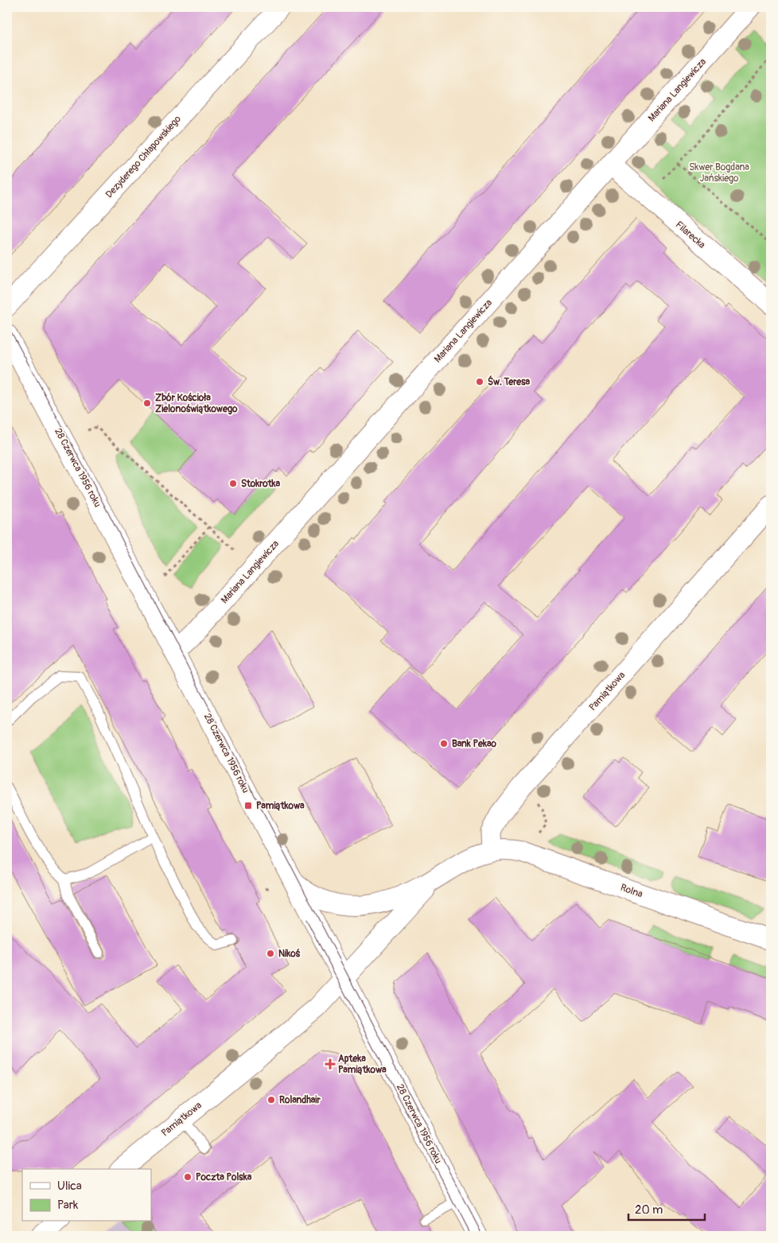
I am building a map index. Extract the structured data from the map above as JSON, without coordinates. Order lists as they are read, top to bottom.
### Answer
{
  "streets": {
    "street": [
      "Mariana Langiewicza",
      "Dezyderego Chłapowskiego",
      "Filarecka",
      "28 Czerwca 1956 roku",
      "Pamiątkowa",
      "Rolna"
    ]
  },
  "crossings": [
    ["Mariana Langiewicza", "Filarecka"],
    ["Mariana Langiewicza", "28 Czerwca 1956 roku"],
    ["28 Czerwca 1956 roku", "Pamiątkowa"],
    ["Pamiątkowa", "Rolna"]
  ],
  "parks": ["Skwer Bogdana Jańskiego"],
  "places": {
    "other": [
      "Św. Teresa",
      "Zbór Kościoła Zielonoświątkowego",
      "Stokrotka",
      "Bank Pekao",
      "Nikoś",
      "Rolandhair",
      "Poczta Polska"
    ],
    "transit": ["Pamiątkowa"],
    "health": ["Apteka Pamiątkowa"]
  },
  "legend": ["Ulica", "Park"],
  "scale_bar": "20 m"
}
